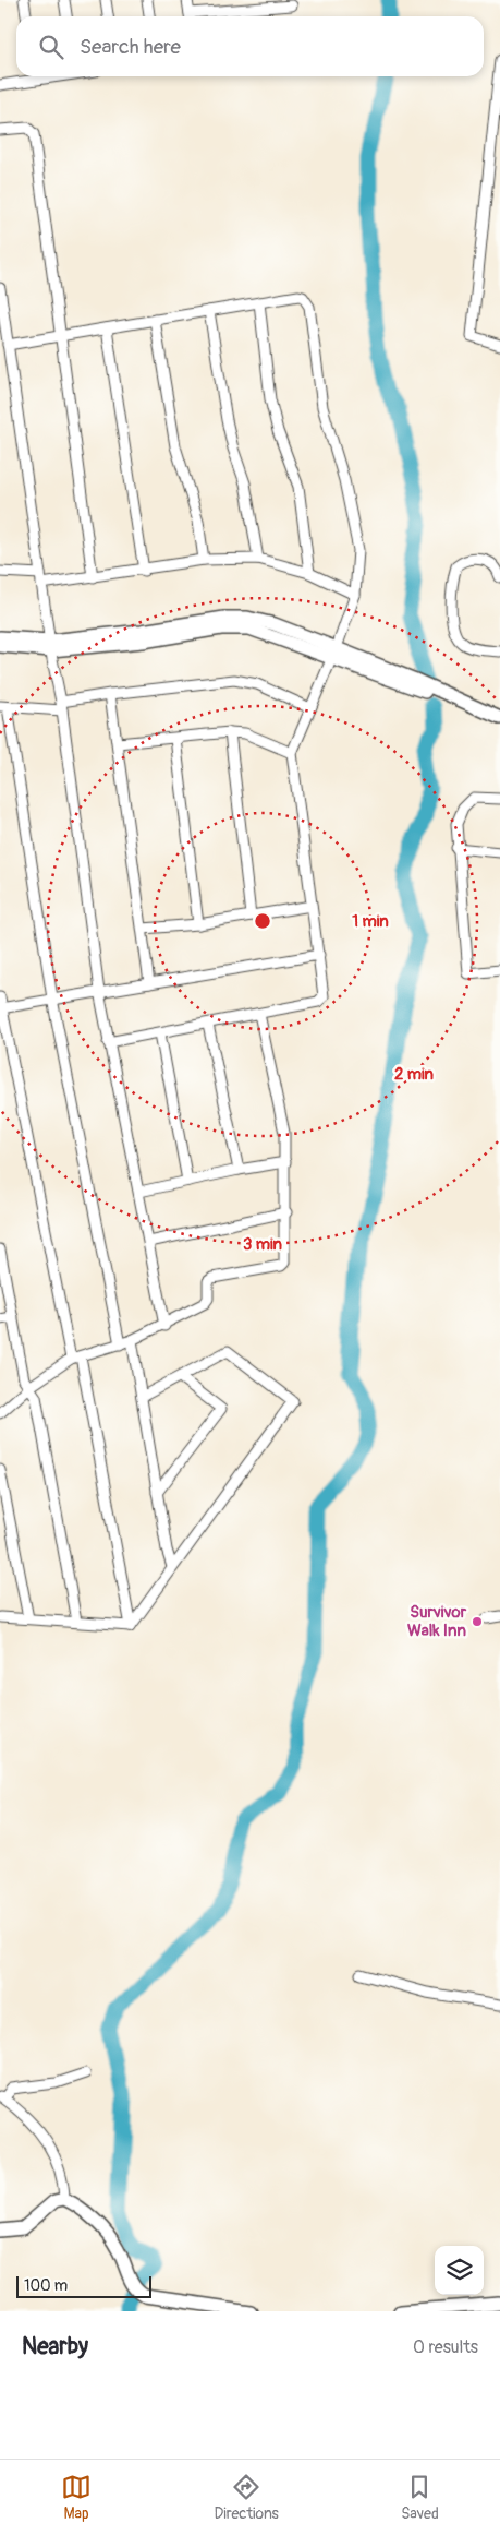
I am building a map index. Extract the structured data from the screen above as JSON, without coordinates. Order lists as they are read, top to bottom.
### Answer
{
  "places": ["Survivor Walk Inn"],
  "scale_bar": "100 m",
  "page": {
    "search": "Search here",
    "scale": "100 m",
    "heading": ["Nearby", "0 results"],
    "nav": ["Map", "Directions", "Saved"]
  },
  "rings": ["1 min", "2 min", "3 min"]
}
